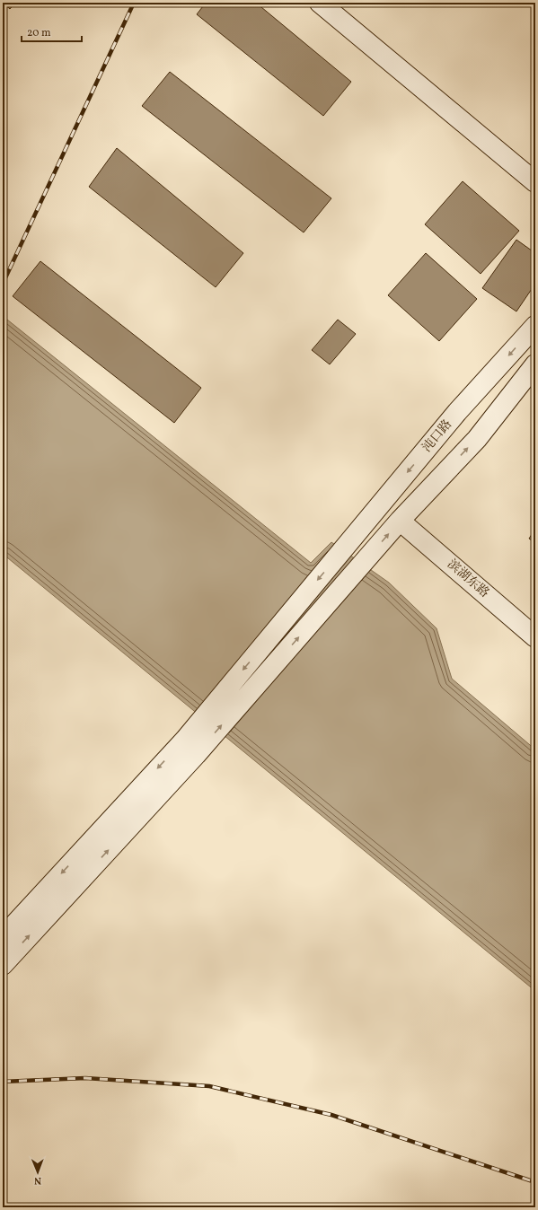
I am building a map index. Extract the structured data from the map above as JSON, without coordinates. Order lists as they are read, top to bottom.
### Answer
{
  "streets": {
    "main road": ["沌口路", "滨湖东路"]
  },
  "scale_bar": "20 m",
  "north": "bottom"
}
